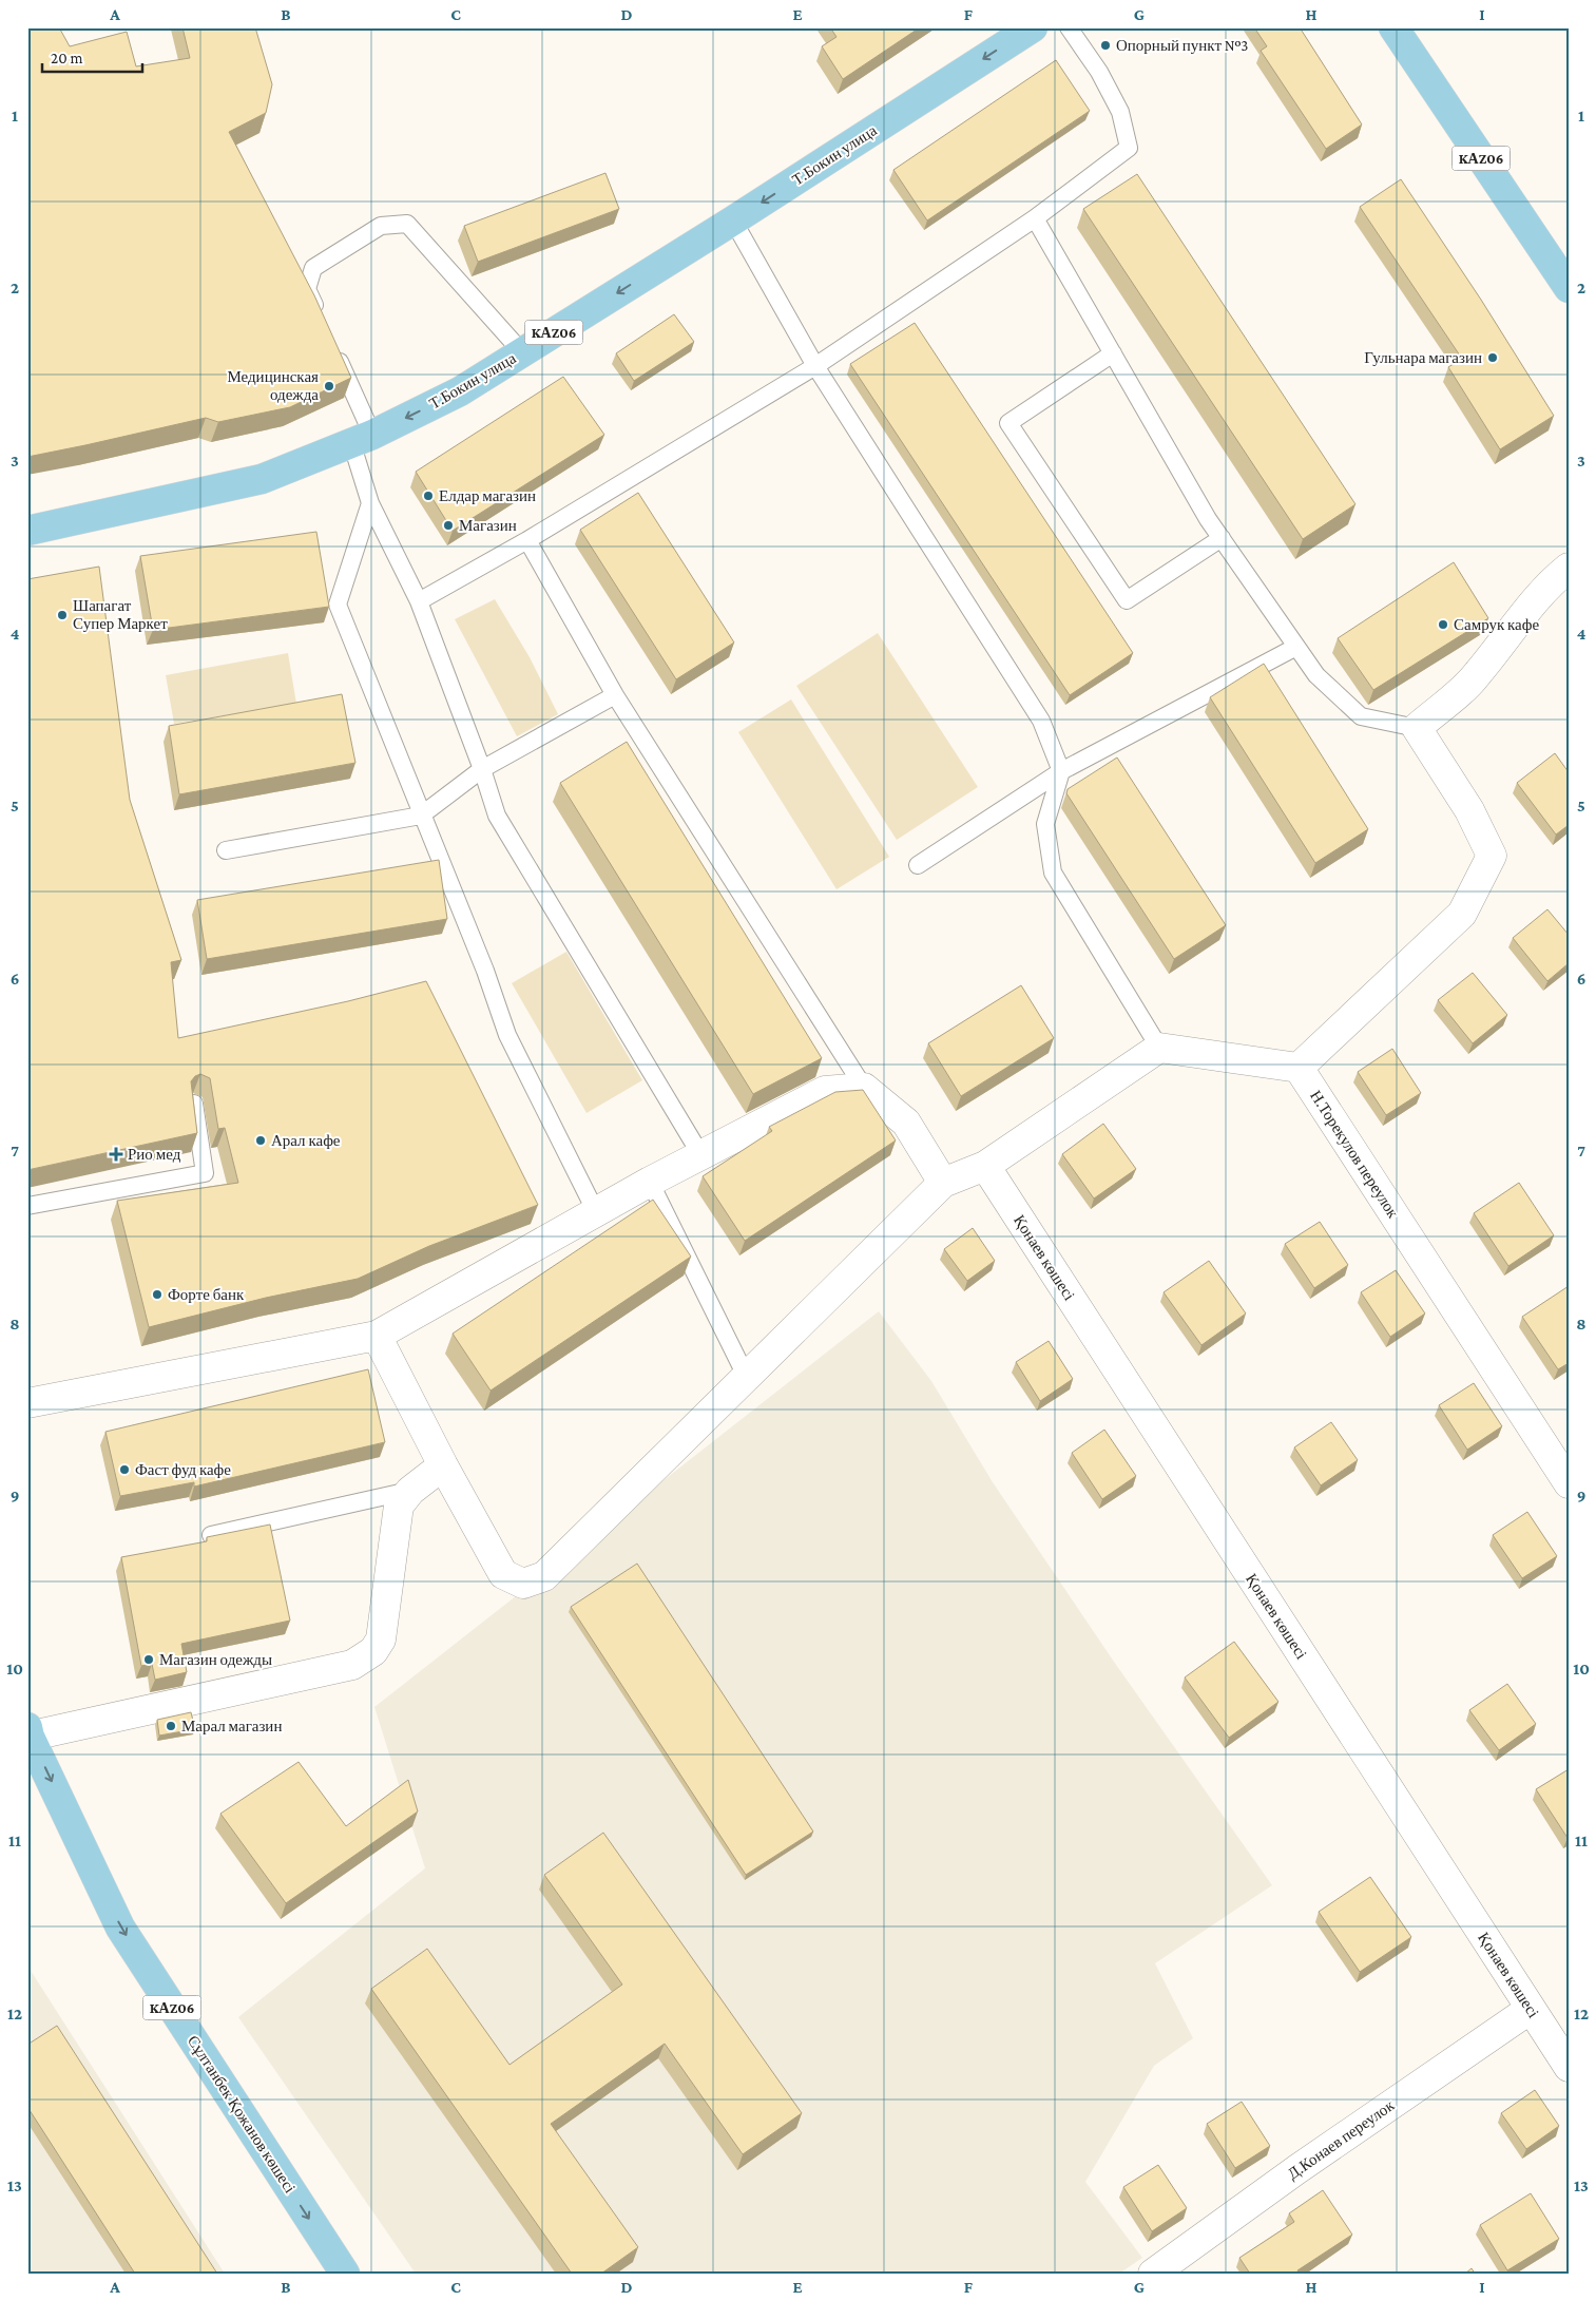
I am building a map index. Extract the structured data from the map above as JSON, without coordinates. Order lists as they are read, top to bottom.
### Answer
{
  "streets": {
    "main road": ["Т.Бокин улица", "KАZ06", "Сұлтанбек Қожанов көшесі"],
    "street": ["Н.Торекулов переулок", "Қонаев көшесі", "Д.Конаев переулок"]
  },
  "crossings": [
    ["Қонаев көшесі", "Д.Конаев переулок"]
  ],
  "one_way": ["Т.Бокин улица", "Сұлтанбек Қожанов көшесі"],
  "places": {
    "other": [
      "Опорный пункт №3",
      "Гульнара магазин",
      "Медицинская одежда",
      "Елдар магазин",
      "Магазин",
      "Шапагат Супер Маркет",
      "Самрук кафе",
      "Арал кафе",
      "Форте банк",
      "Фаст фуд кафе",
      "Магазин одежды",
      "Марал магазин"
    ],
    "health": ["Рио мед"]
  },
  "scale_bar": "20 m",
  "grid": {
    "columns": [
      "A",
      "B",
      "C",
      "D",
      "E",
      "F",
      "G",
      "H",
      "I"
    ],
    "rows": [
      "1",
      "2",
      "3",
      "4",
      "5",
      "6",
      "7",
      "8",
      "9",
      "10",
      "11",
      "12",
      "13"
    ]
  }
}
